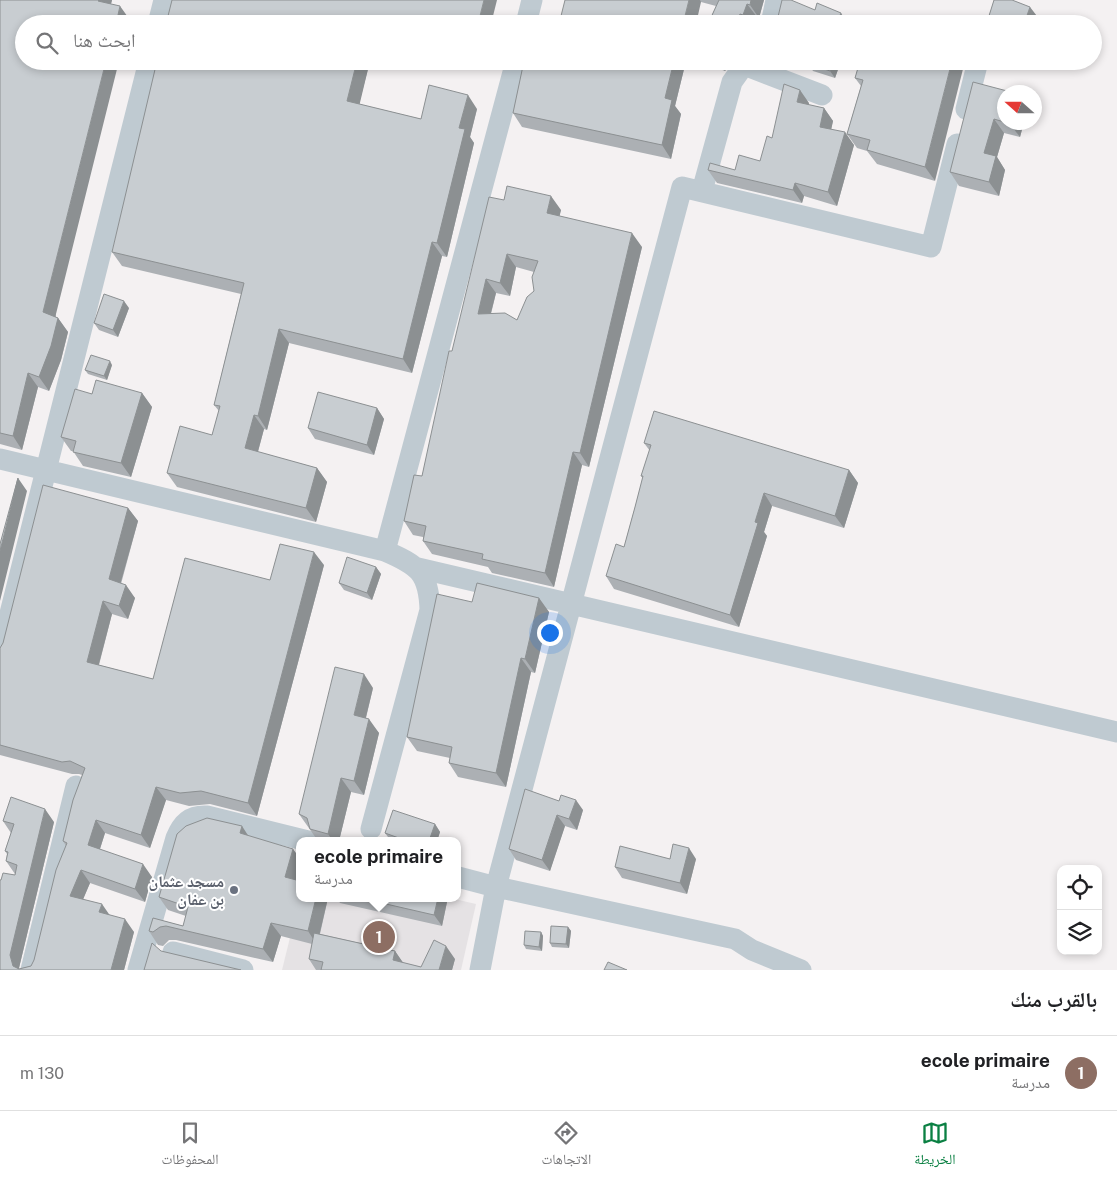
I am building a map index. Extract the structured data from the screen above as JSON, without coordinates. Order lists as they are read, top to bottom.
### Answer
{
  "places": ["مسجد عثمان بن عفان"],
  "north": "left",
  "page": {
    "search": "ابحث هنا",
    "popup": ["ecole primaire", "مدرسة"],
    "pins": "1",
    "heading": "بالقرب منك",
    "list": [
      {
        "mark": "1",
        "name": "ecole primaire",
        "note": "مدرسة",
        "value": "130 m"
      }
    ],
    "nav": ["الخريطة", "الاتجاهات", "المحفوظات"]
  }
}
